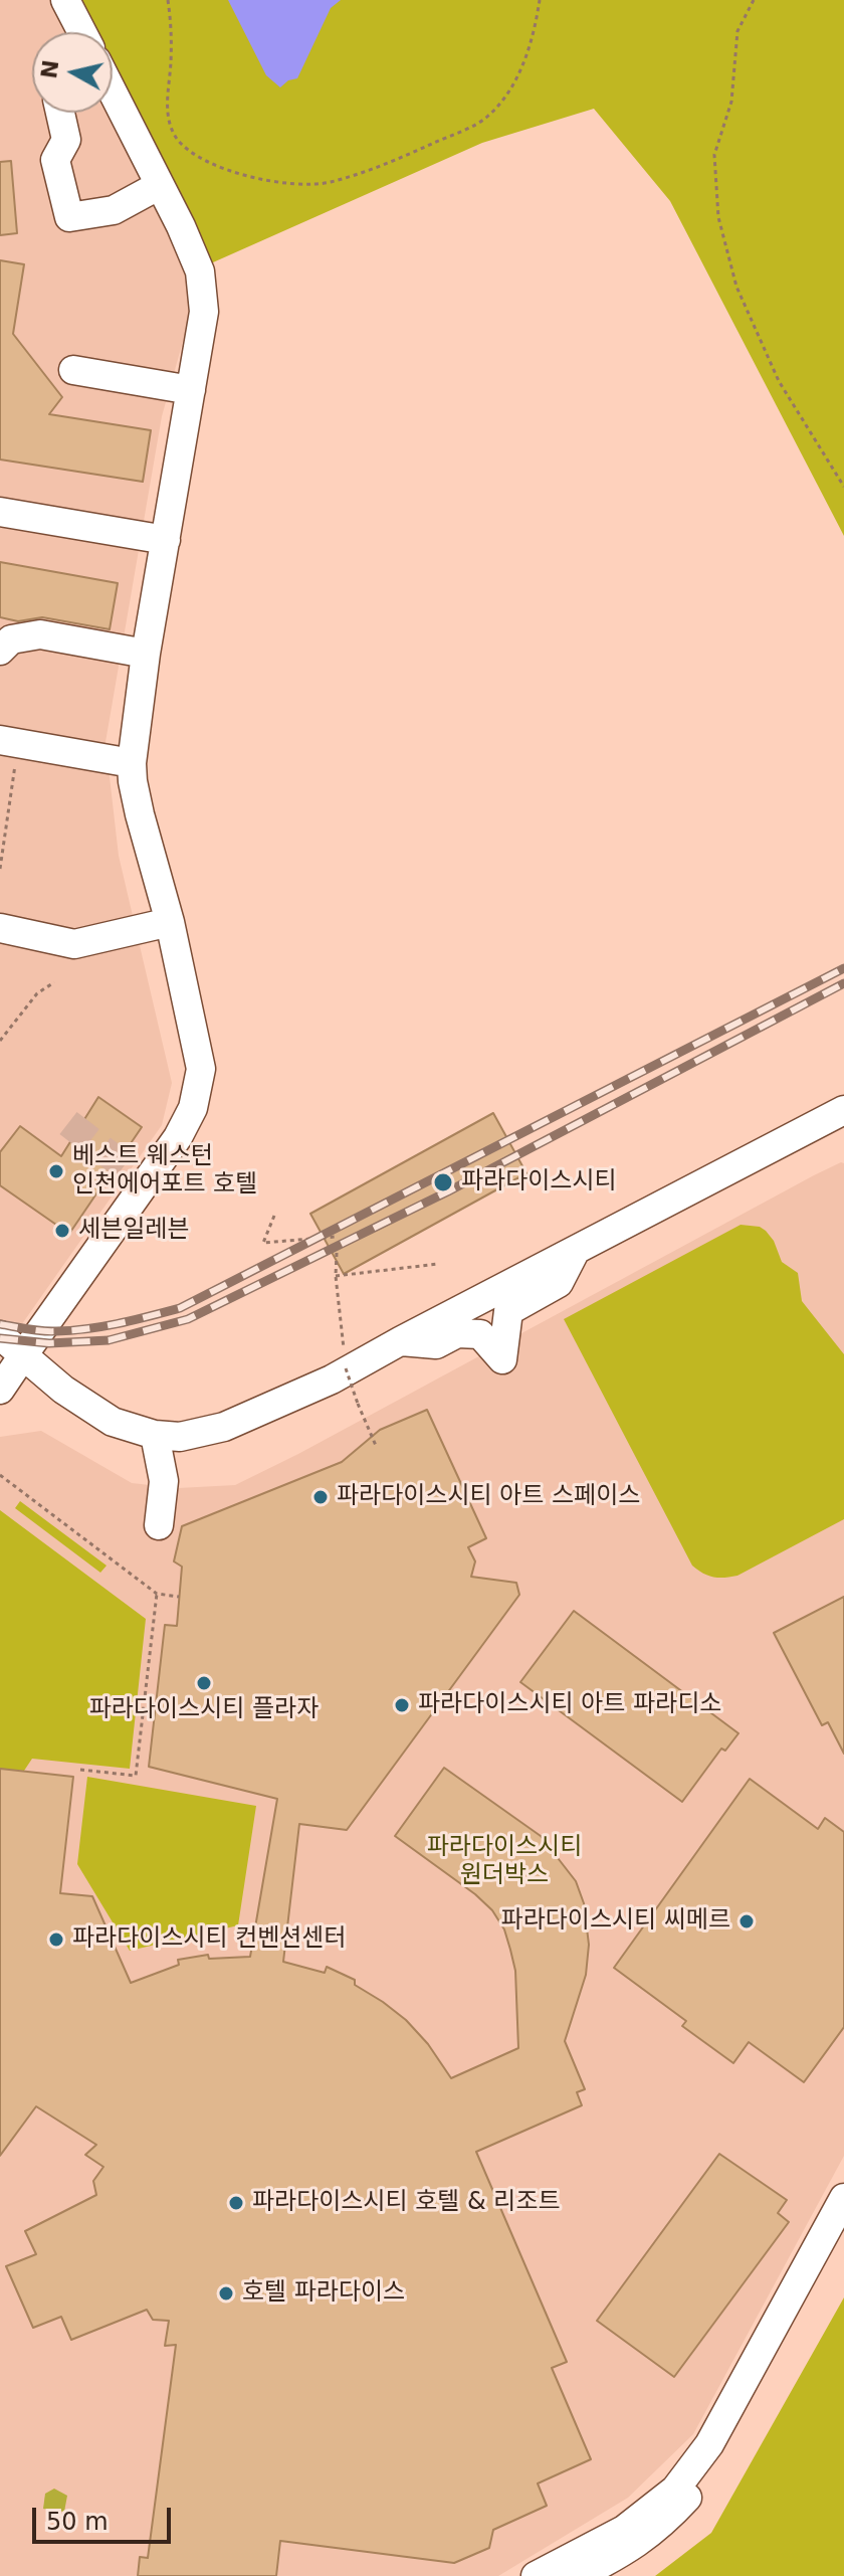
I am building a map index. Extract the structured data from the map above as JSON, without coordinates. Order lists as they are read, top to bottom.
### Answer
{
  "parks": ["파라다이스시티 원더박스"],
  "places": [
    "베스트 웨스턴 인천에어포트 호텔",
    "파라다이스시티",
    "세븐일레븐",
    "파라다이스시티 아트 스페이스",
    "파라다이스시티 플라자",
    "파라다이스시티 아트 파라디소",
    "파라다이스시티 씨메르",
    "파라다이스시티 컨벤션센터",
    "파라다이스시티 호텔 & 리조트",
    "호텔 파라다이스"
  ],
  "scale_bar": "50 m",
  "north": "left"
}
